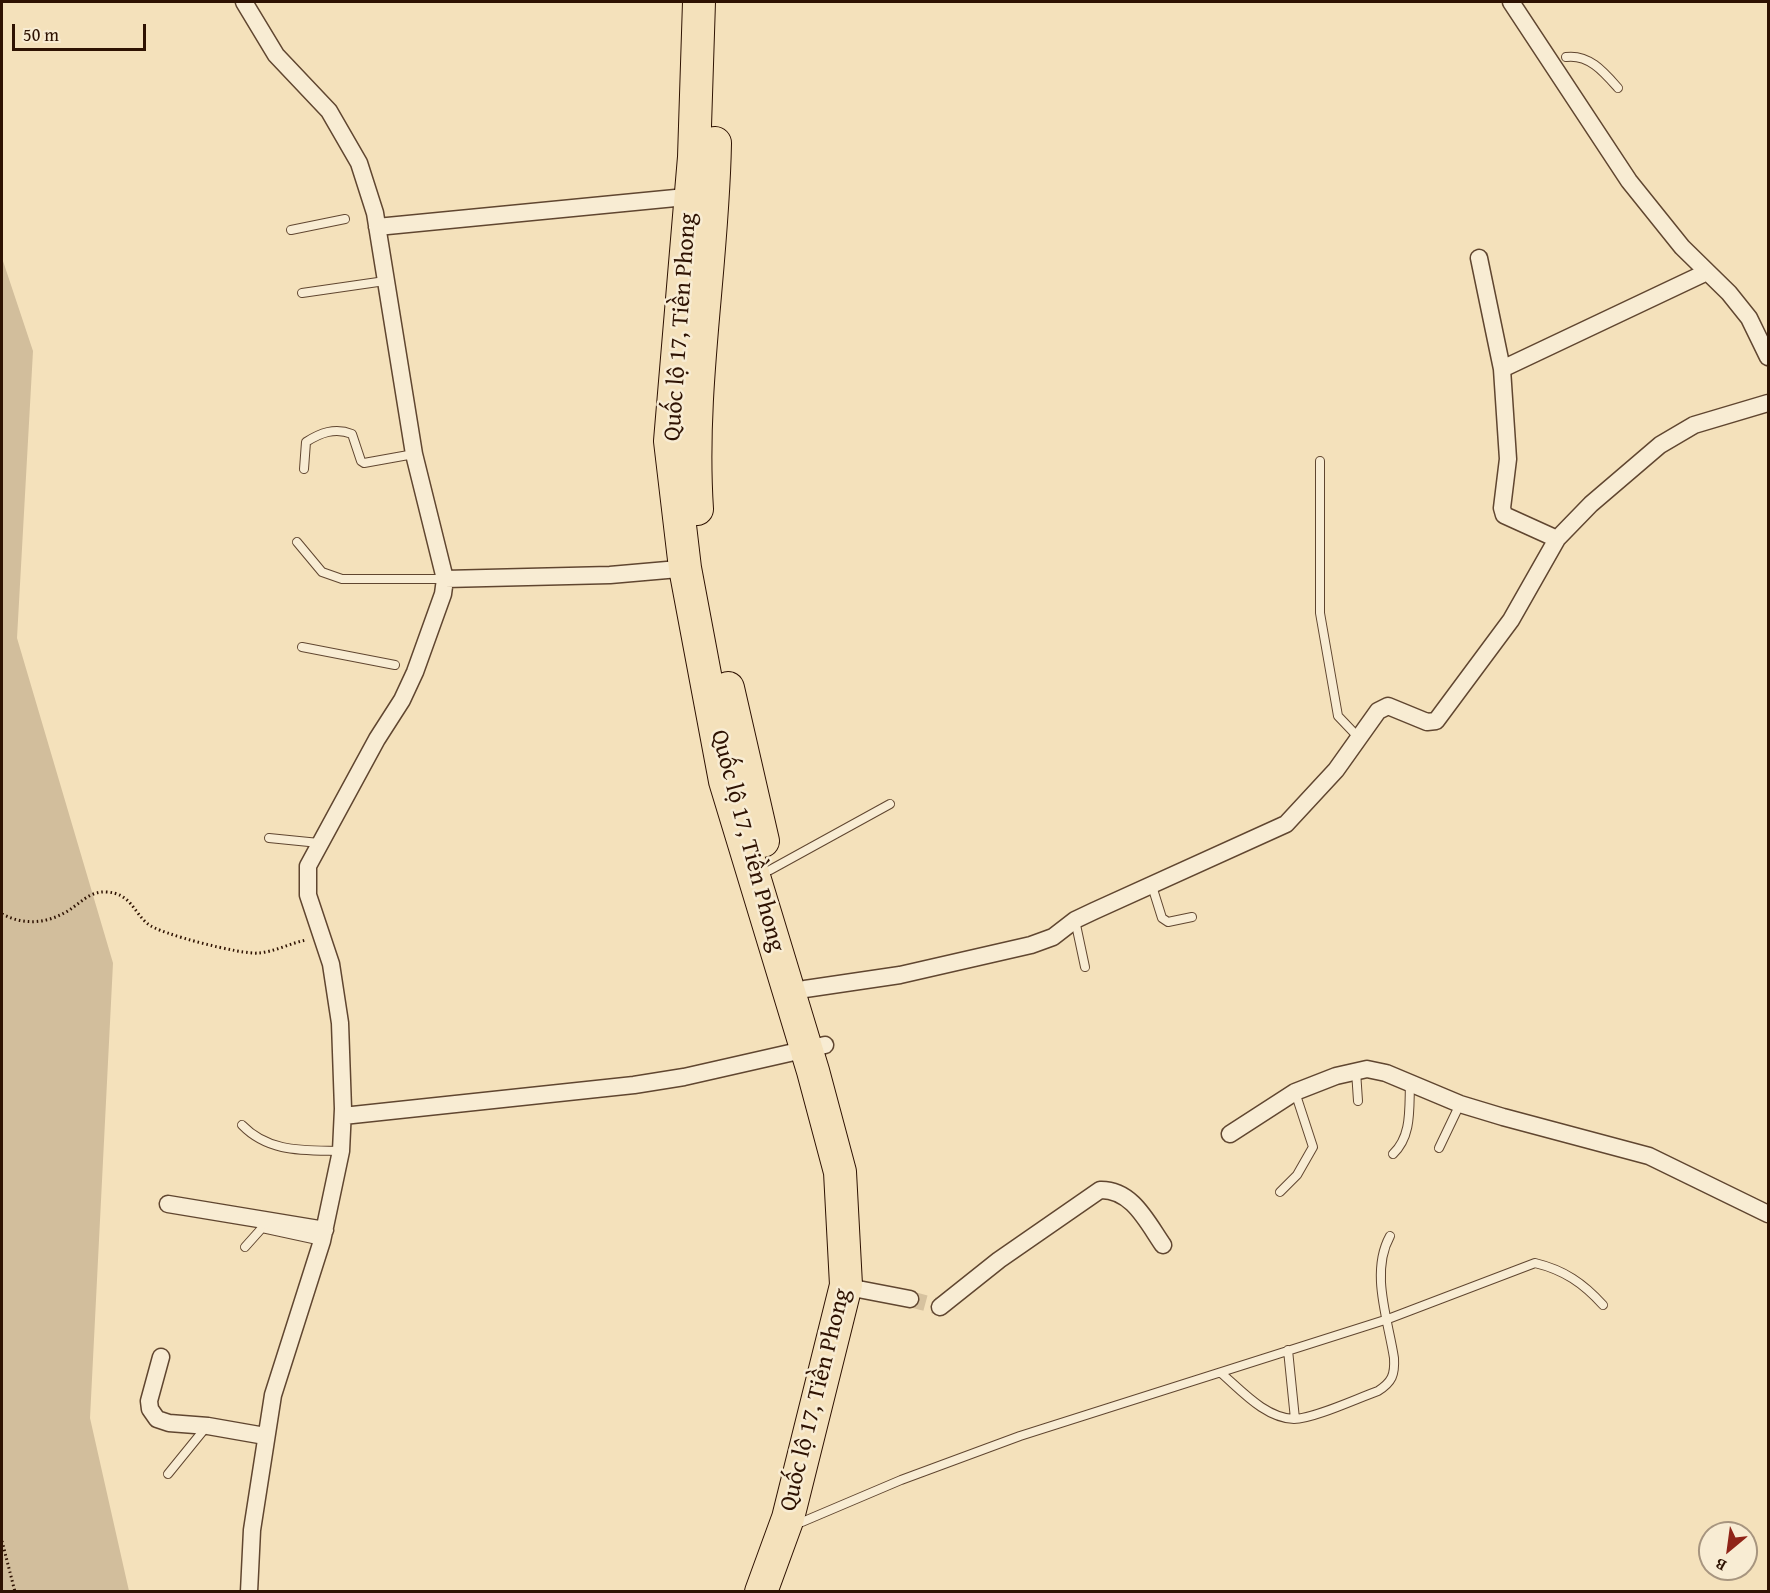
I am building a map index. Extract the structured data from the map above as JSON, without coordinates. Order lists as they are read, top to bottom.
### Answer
{
  "streets": {
    "highway": ["Quốc lộ 17, Tiền Phong"]
  },
  "scale_bar": "50 m",
  "north": "bottom left"
}
